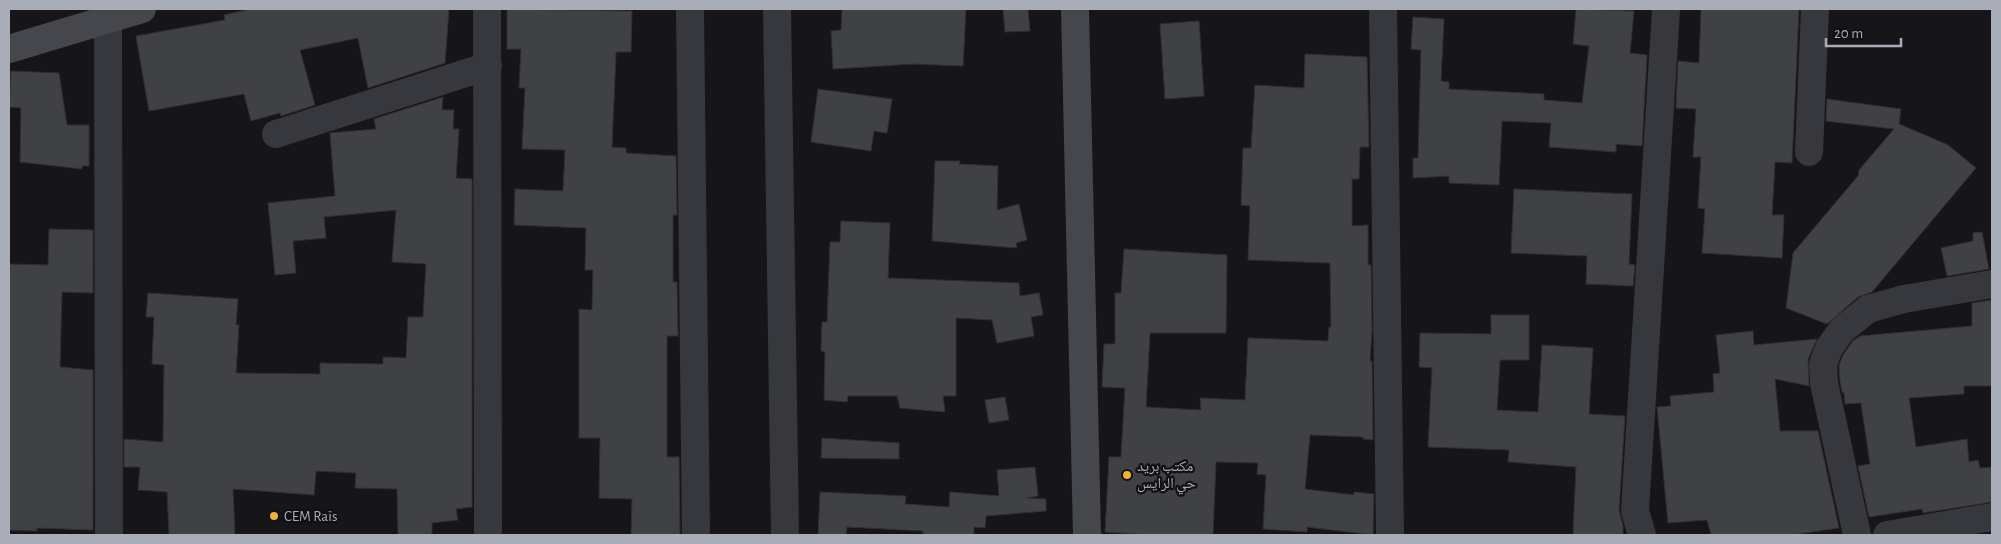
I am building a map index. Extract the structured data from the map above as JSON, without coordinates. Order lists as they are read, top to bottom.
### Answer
{
  "places": ["مكتب بريد حي الرايس", "CEM Raïs"],
  "scale_bar": "20 m"
}
